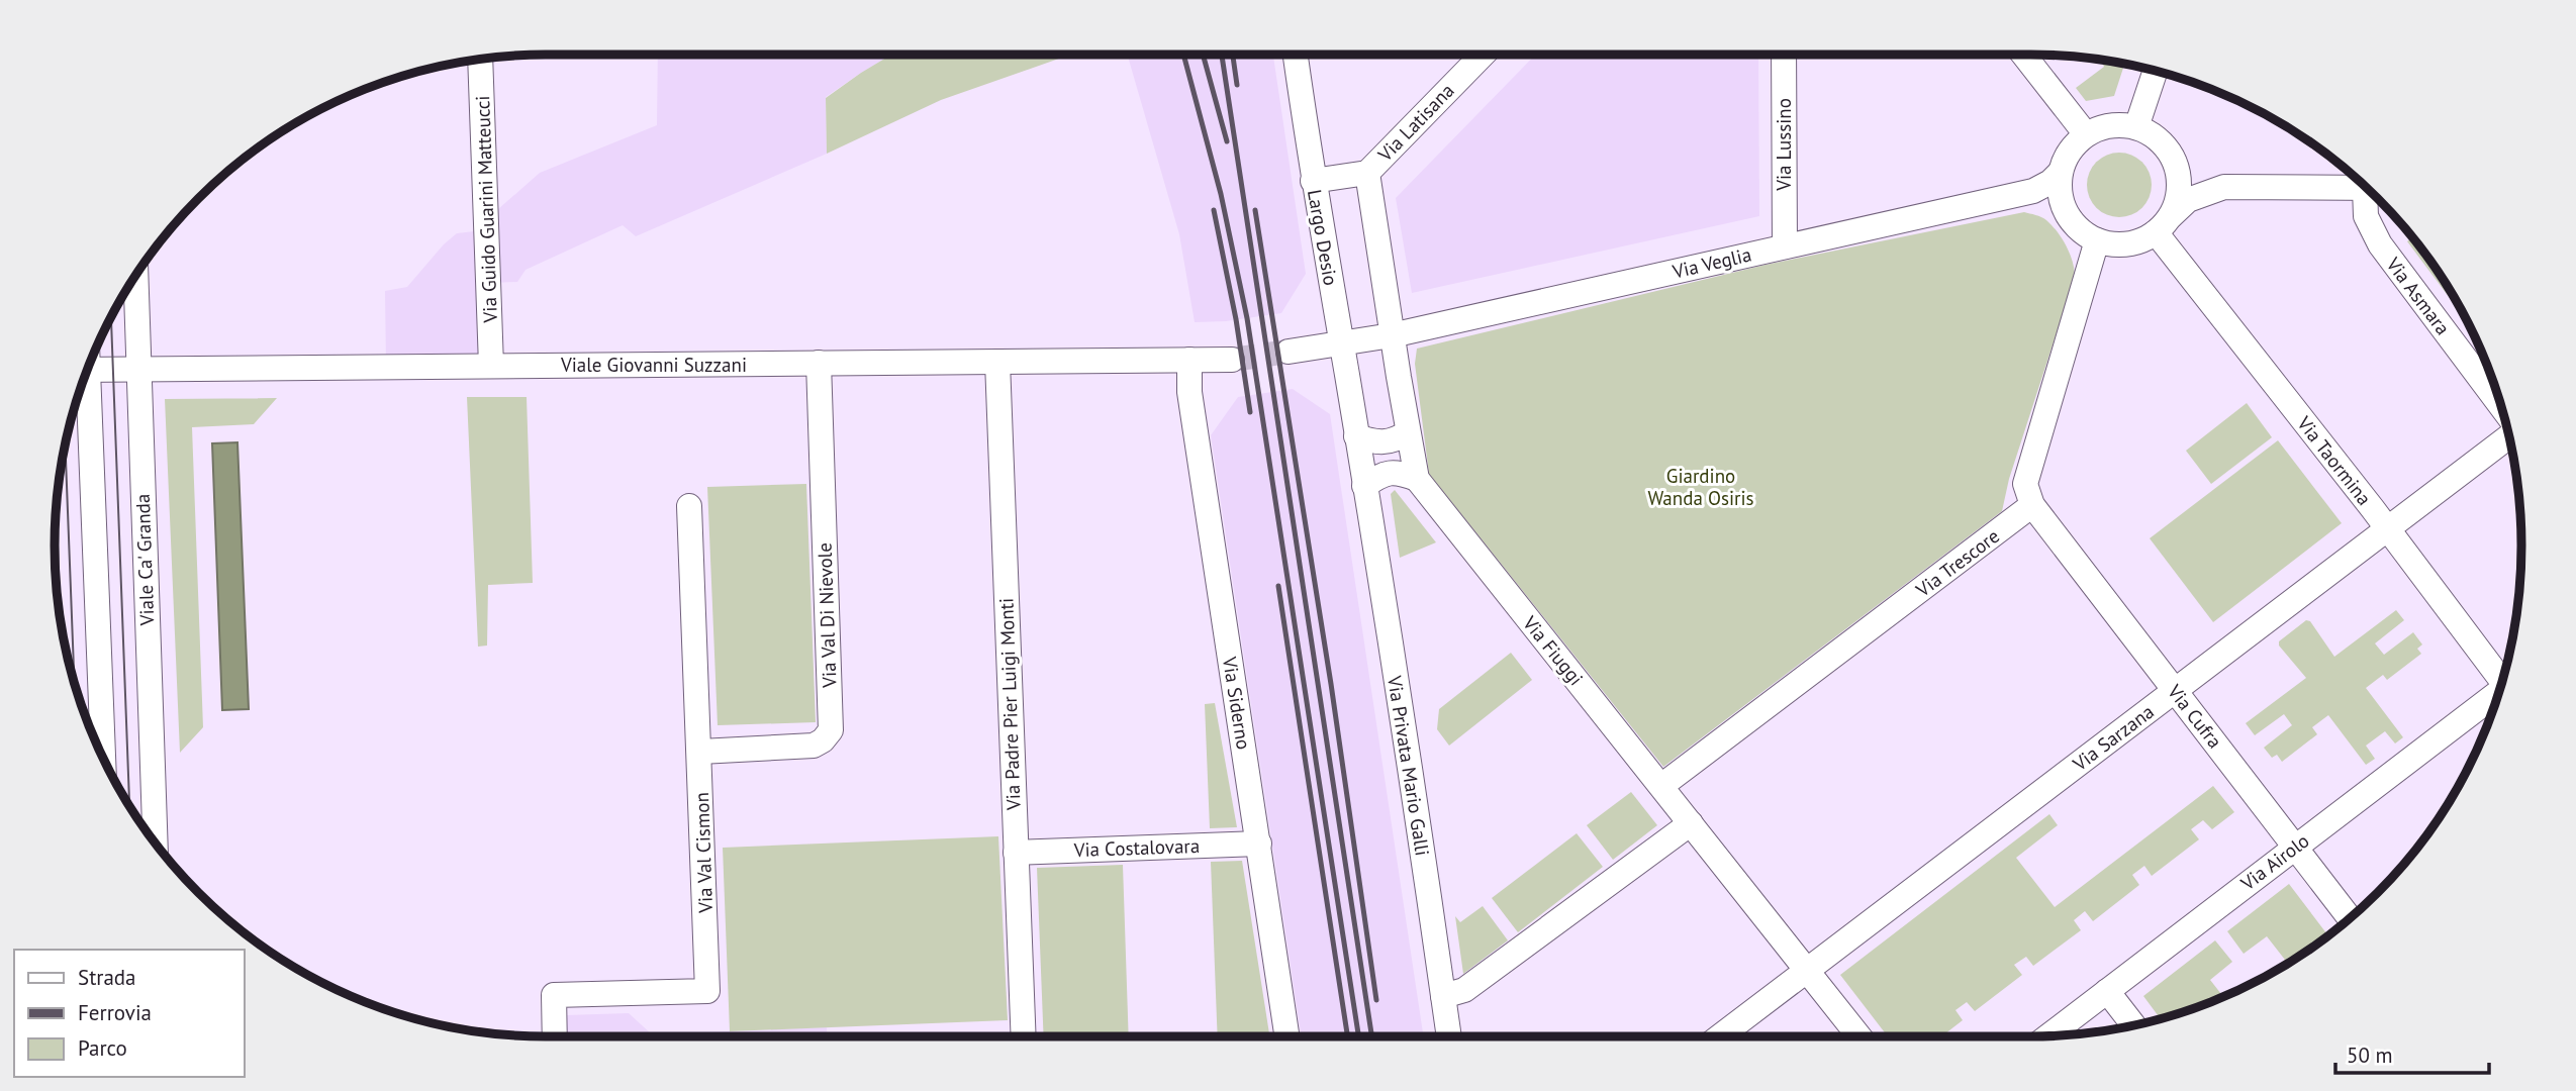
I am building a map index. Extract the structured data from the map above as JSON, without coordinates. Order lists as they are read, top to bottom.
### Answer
{
  "streets": {
    "street": [
      "Via Latisana",
      "Via Lussino",
      "Via Guido Guarini Matteucci",
      "Largo Desio",
      "Via Veglia",
      "Via Asmara",
      "Viale Giovanni Suzzani",
      "Via Taormina",
      "Viale Ca' Granda",
      "Via Trescore",
      "Via Val Di Nievole",
      "Via Fiuggi",
      "Via Siderno",
      "Via Padre Pier Luigi Monti",
      "Via Cufra",
      "Via Sarzana",
      "Via Privata Mario Galli",
      "Via Costalovara",
      "Via Val Cismon",
      "Via Airolo"
    ]
  },
  "crossings": [
    ["Via Latisana", "Largo Desio"],
    ["Via Lussino", "Via Veglia"],
    ["Via Guido Guarini Matteucci", "Viale Giovanni Suzzani"],
    ["Largo Desio", "Via Privata Mario Galli"],
    ["Via Veglia", "Via Taormina"],
    ["Viale Giovanni Suzzani", "Viale Ca' Granda"],
    ["Viale Giovanni Suzzani", "Via Val Di Nievole"],
    ["Viale Giovanni Suzzani", "Via Siderno"],
    ["Viale Giovanni Suzzani", "Via Padre Pier Luigi Monti"],
    ["Via Taormina", "Via Sarzana"],
    ["Via Trescore", "Via Fiuggi"],
    ["Via Trescore", "Via Cufra"],
    ["Via Val Di Nievole", "Via Val Cismon"],
    ["Via Fiuggi", "Via Sarzana"],
    ["Via Siderno", "Via Costalovara"],
    ["Via Padre Pier Luigi Monti", "Via Costalovara"],
    ["Via Cufra", "Via Sarzana"],
    ["Via Cufra", "Via Airolo"]
  ],
  "parks": ["Giardino Wanda Osiris"],
  "legend": ["Strada", "Ferrovia", "Parco"],
  "scale_bar": "50 m"
}
